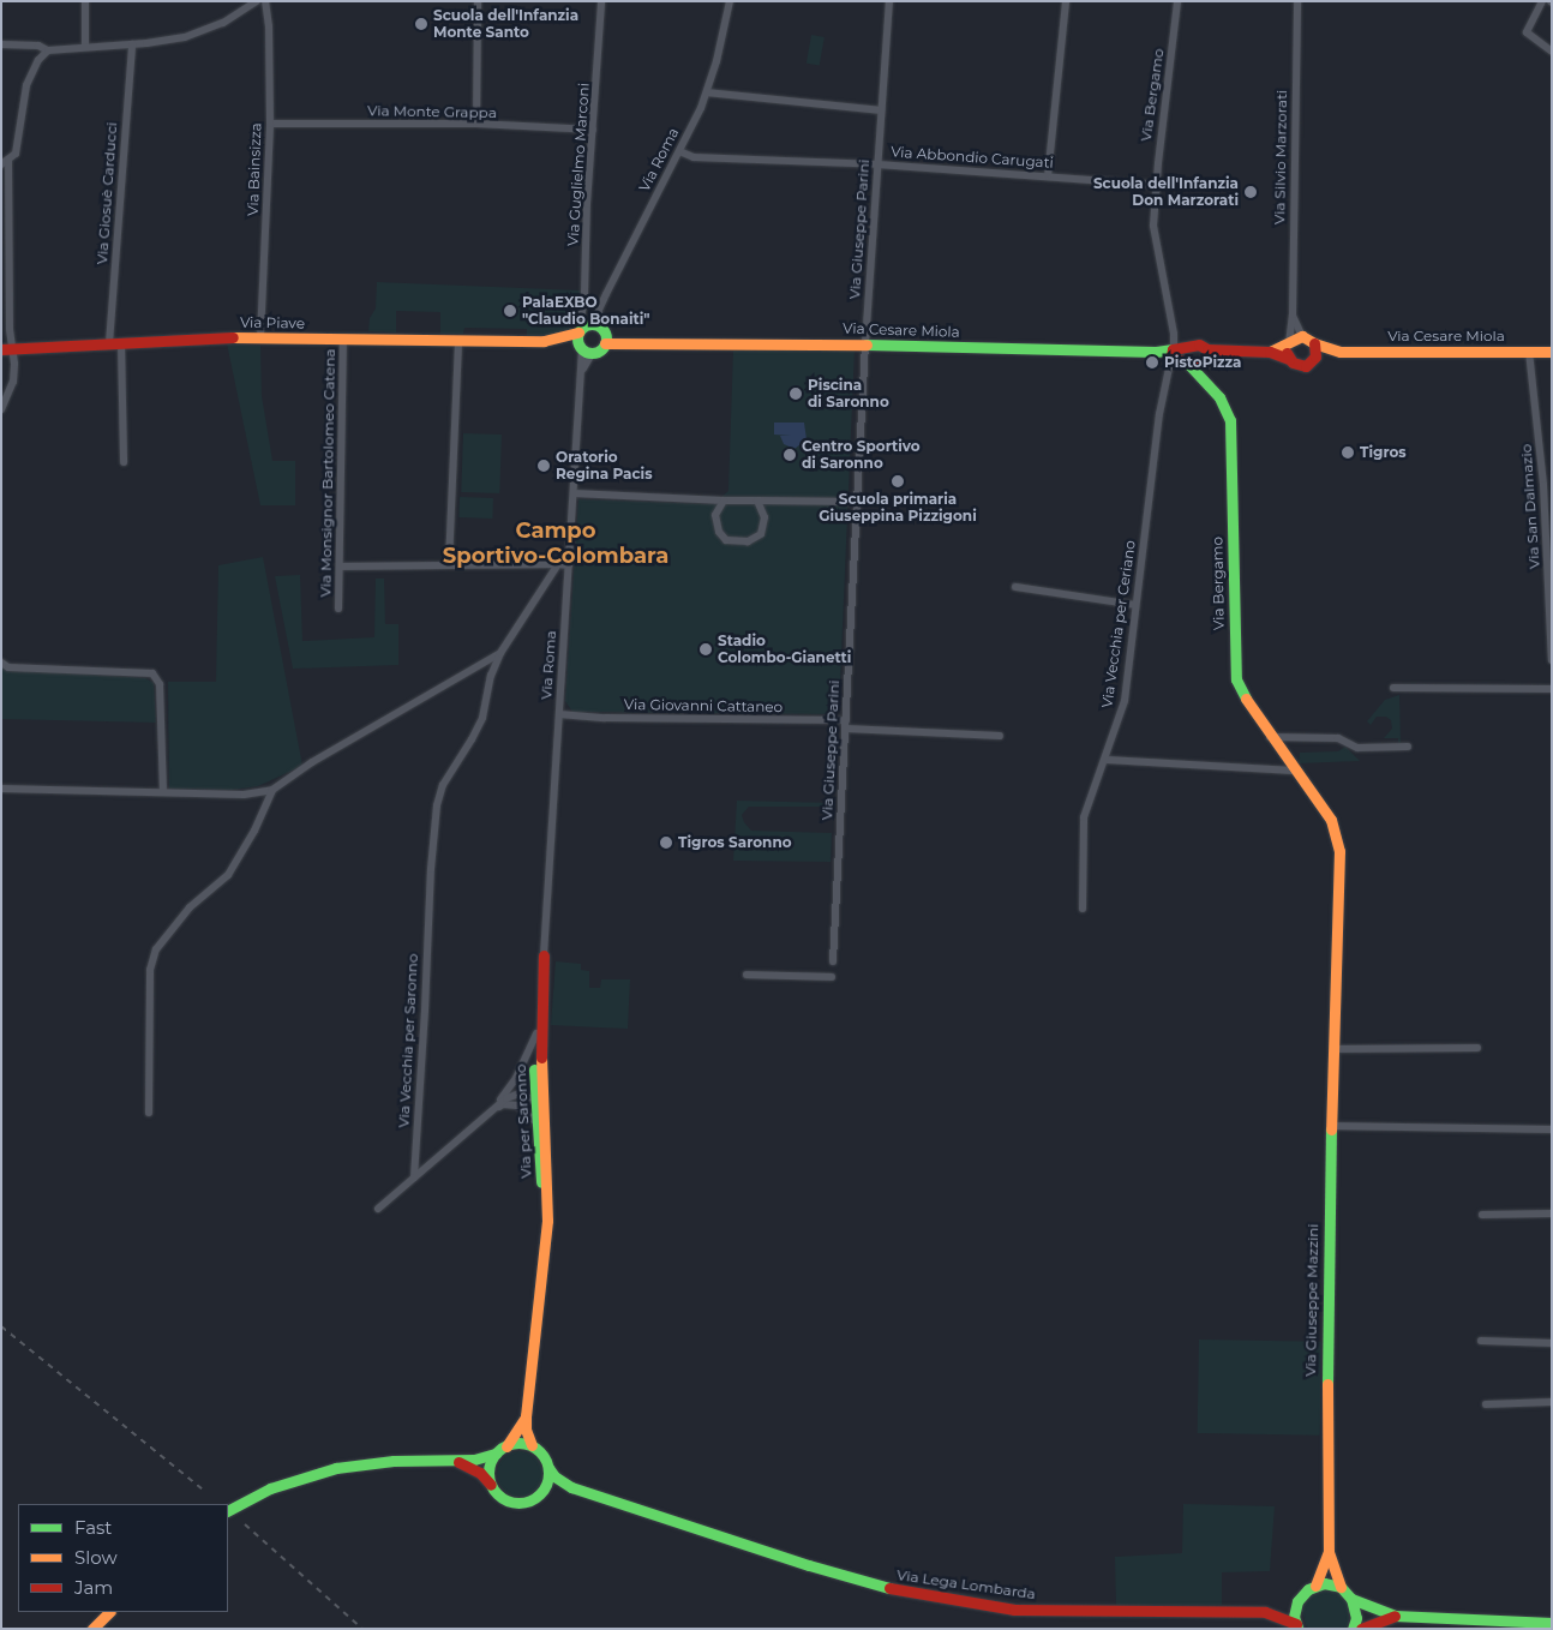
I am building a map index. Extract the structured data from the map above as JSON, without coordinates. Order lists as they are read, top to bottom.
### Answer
{
  "streets": {
    "street": [
      "Via Bergamo",
      "Via Monte Grappa",
      "Via Abbondio Carugati",
      "Via Silvio Marzorati",
      "Via Roma",
      "Via Guglielmo Marconi",
      "Via Bainsizza",
      "Via Giosuè Carducci",
      "Via Giuseppe Parini",
      "Via Piave",
      "Via Cesare Miola",
      "Via Monsignor Bartolomeo Catena",
      "Via San Dalmazio",
      "Via Vecchia per Ceriano",
      "Via Giovanni Cattaneo",
      "Via Vecchia per Saronno",
      "Via per Saronno",
      "Via Giuseppe Mazzini",
      "Via Lega Lombarda"
    ]
  },
  "crossings": [
    ["Via Bergamo", "Via Abbondio Carugati"],
    ["Via Bergamo", "Via Cesare Miola"],
    ["Via Bergamo", "Via Vecchia per Ceriano"],
    ["Via Bergamo", "Via Giuseppe Mazzini"],
    ["Via Monte Grappa", "Via Guglielmo Marconi"],
    ["Via Monte Grappa", "Via Bainsizza"],
    ["Via Abbondio Carugati", "Via Roma"],
    ["Via Abbondio Carugati", "Via Giuseppe Parini"],
    ["Via Silvio Marzorati", "Via Cesare Miola"],
    ["Via Roma", "Via Guglielmo Marconi"],
    ["Via Roma", "Via Piave"],
    ["Via Roma", "Via Cesare Miola"],
    ["Via Roma", "Via Giovanni Cattaneo"],
    ["Via Roma", "Via per Saronno"],
    ["Via Guglielmo Marconi", "Via Piave"],
    ["Via Guglielmo Marconi", "Via Cesare Miola"],
    ["Via Bainsizza", "Via Piave"],
    ["Via Giosuè Carducci", "Via Piave"],
    ["Via Giuseppe Parini", "Via Cesare Miola"],
    ["Via Giuseppe Parini", "Via Giovanni Cattaneo"],
    ["Via Piave", "Via Cesare Miola"],
    ["Via Piave", "Via Monsignor Bartolomeo Catena"],
    ["Via Cesare Miola", "Via San Dalmazio"],
    ["Via Cesare Miola", "Via Vecchia per Ceriano"],
    ["Via per Saronno", "Via Lega Lombarda"]
  ],
  "districts": ["Campo Sportivo-Colombara"],
  "places": [
    "Scuola dell'Infanzia Monte Santo",
    "Scuola dell'Infanzia Don Marzorati",
    "PalaEXBO \"Claudio Bonaiti\"",
    "PistoPizza",
    "Piscina di Saronno",
    "Tigros",
    "Centro Sportivo di Saronno",
    "Oratorio Regina Pacis",
    "Scuola primaria Giuseppina Pizzigoni",
    "Stadio Colombo-Gianetti",
    "Tigros Saronno"
  ],
  "legend": ["Fast", "Slow", "Jam"]
}
